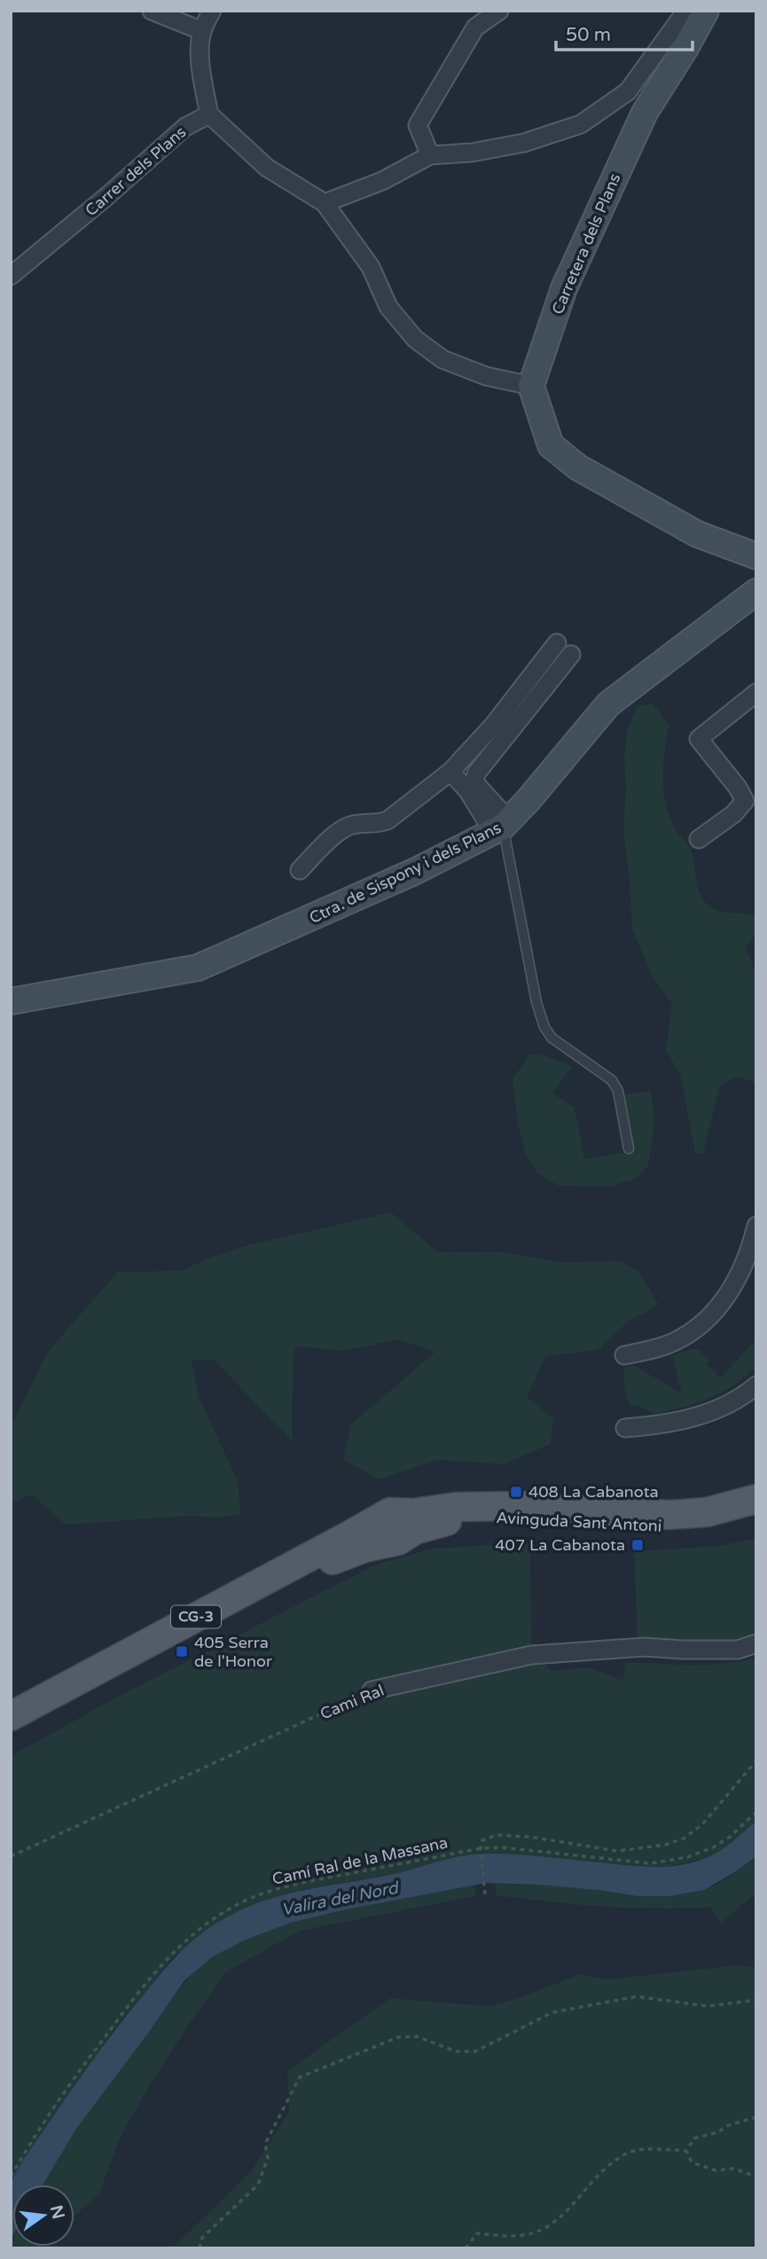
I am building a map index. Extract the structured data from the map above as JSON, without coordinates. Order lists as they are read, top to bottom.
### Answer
{
  "streets": {
    "main road": [
      "Carretera dels Plans",
      "Ctra. de Sispony i dels Plans",
      "Avinguda Sant Antoni",
      "CG-3"
    ],
    "street": ["Carrer dels Plans", "Cami Ral"],
    "path": ["Camí Ral de la Massana"]
  },
  "crossings": [
    ["Avinguda Sant Antoni", "CG-3"]
  ],
  "water": ["Valira del Nord"],
  "places": {
    "transit": ["408 La Cabanota", "407 La Cabanota", "405 Serra de l'Honor"]
  },
  "scale_bar": "50 m",
  "north": "right"
}
